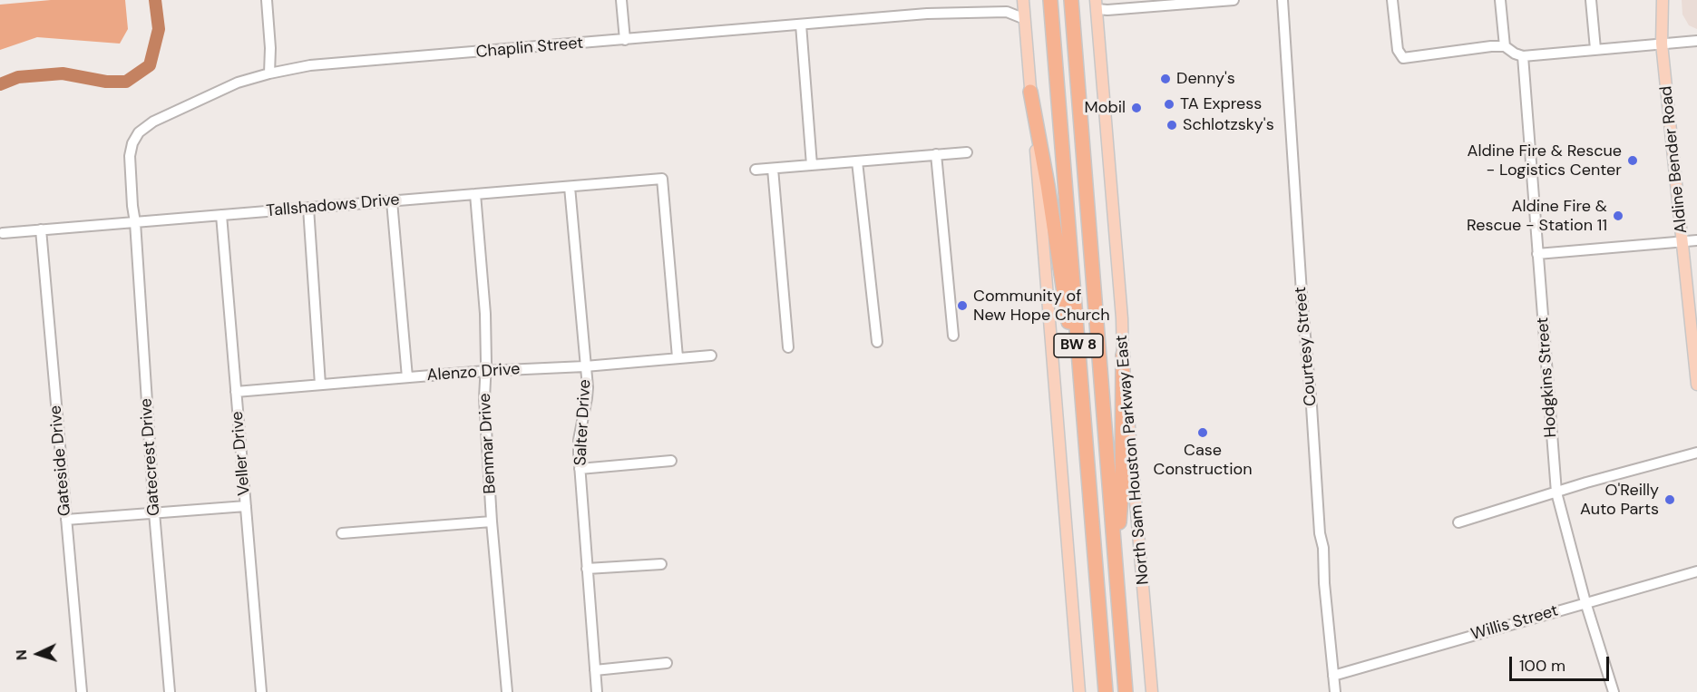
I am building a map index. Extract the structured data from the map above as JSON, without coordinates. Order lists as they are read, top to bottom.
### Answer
{
  "streets": {
    "highway": ["BW 8", "North Sam Houston Parkway East"],
    "main road": ["Aldine Bender Road"],
    "street": [
      "Chaplin Street",
      "Tallshadows Drive",
      "Courtesy Street",
      "Alenzo Drive",
      "Hodgkins Street",
      "Salter Drive",
      "Benmar Drive",
      "Veller Drive",
      "Gatecrest Drive",
      "Gateside Drive",
      "Willis Street"
    ]
  },
  "crossings": [
    ["Chaplin Street", "Tallshadows Drive"],
    ["Chaplin Street", "Gatecrest Drive"],
    ["Tallshadows Drive", "Alenzo Drive"],
    ["Tallshadows Drive", "Salter Drive"],
    ["Tallshadows Drive", "Benmar Drive"],
    ["Tallshadows Drive", "Veller Drive"],
    ["Tallshadows Drive", "Gatecrest Drive"],
    ["Tallshadows Drive", "Gateside Drive"],
    ["Courtesy Street", "Willis Street"],
    ["Alenzo Drive", "Salter Drive"],
    ["Alenzo Drive", "Benmar Drive"],
    ["Alenzo Drive", "Veller Drive"],
    ["Hodgkins Street", "Willis Street"]
  ],
  "places": [
    "Denny's",
    "TA Express",
    "Mobil",
    "Schlotzsky's",
    "Aldine Fire & Rescue - Logistics Center",
    "Aldine Fire & Rescue - Station 11",
    "Community of New Hope Church",
    "Case Construction",
    "O'Reilly Auto Parts"
  ],
  "scale_bar": "100 m",
  "north": "left"
}
